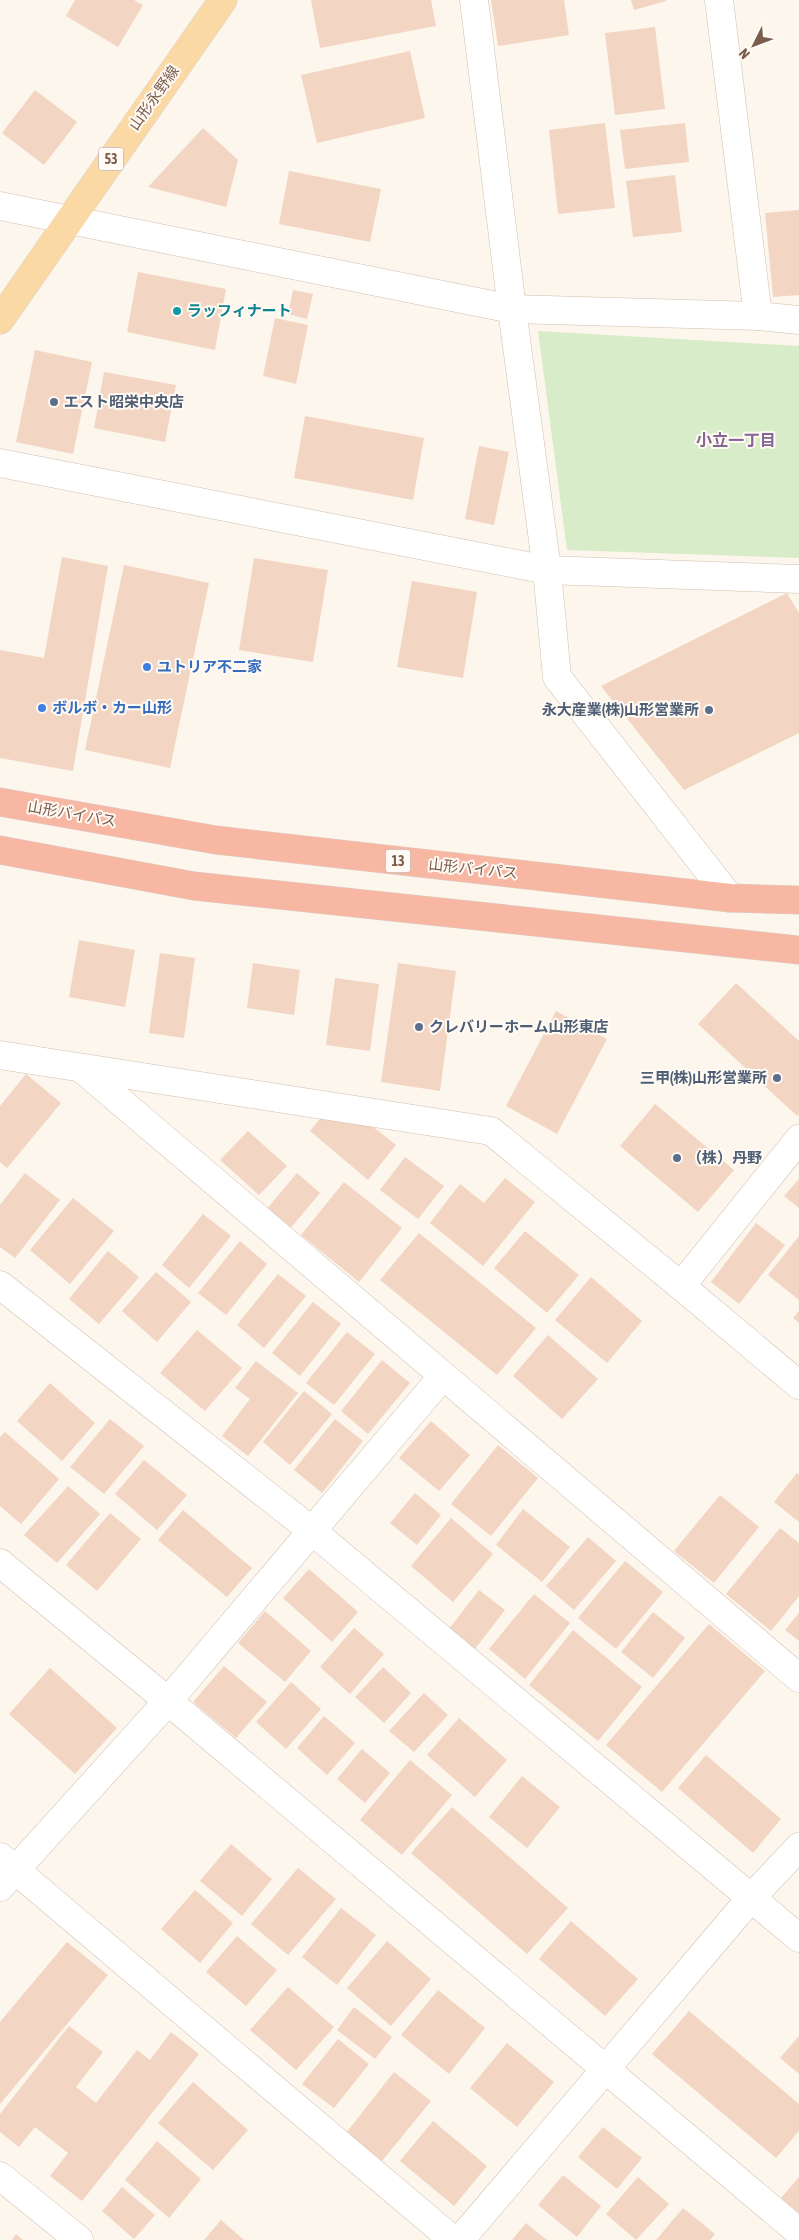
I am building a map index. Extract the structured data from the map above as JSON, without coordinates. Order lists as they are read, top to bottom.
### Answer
{
  "streets": {
    "highway": ["山形バイパス", "13"],
    "main road": ["山形永野線", "53"]
  },
  "districts": ["小立一丁目"],
  "places": [
    "ラッフィナート",
    "エスト昭栄中央店",
    "ユトリア不二家",
    "ボルボ・カー山形",
    "永大産業(株)山形営業所",
    "クレバリーホーム山形東店",
    "三甲(株)山形営業所",
    "（株）丹野"
  ],
  "north": "bottom left"
}
